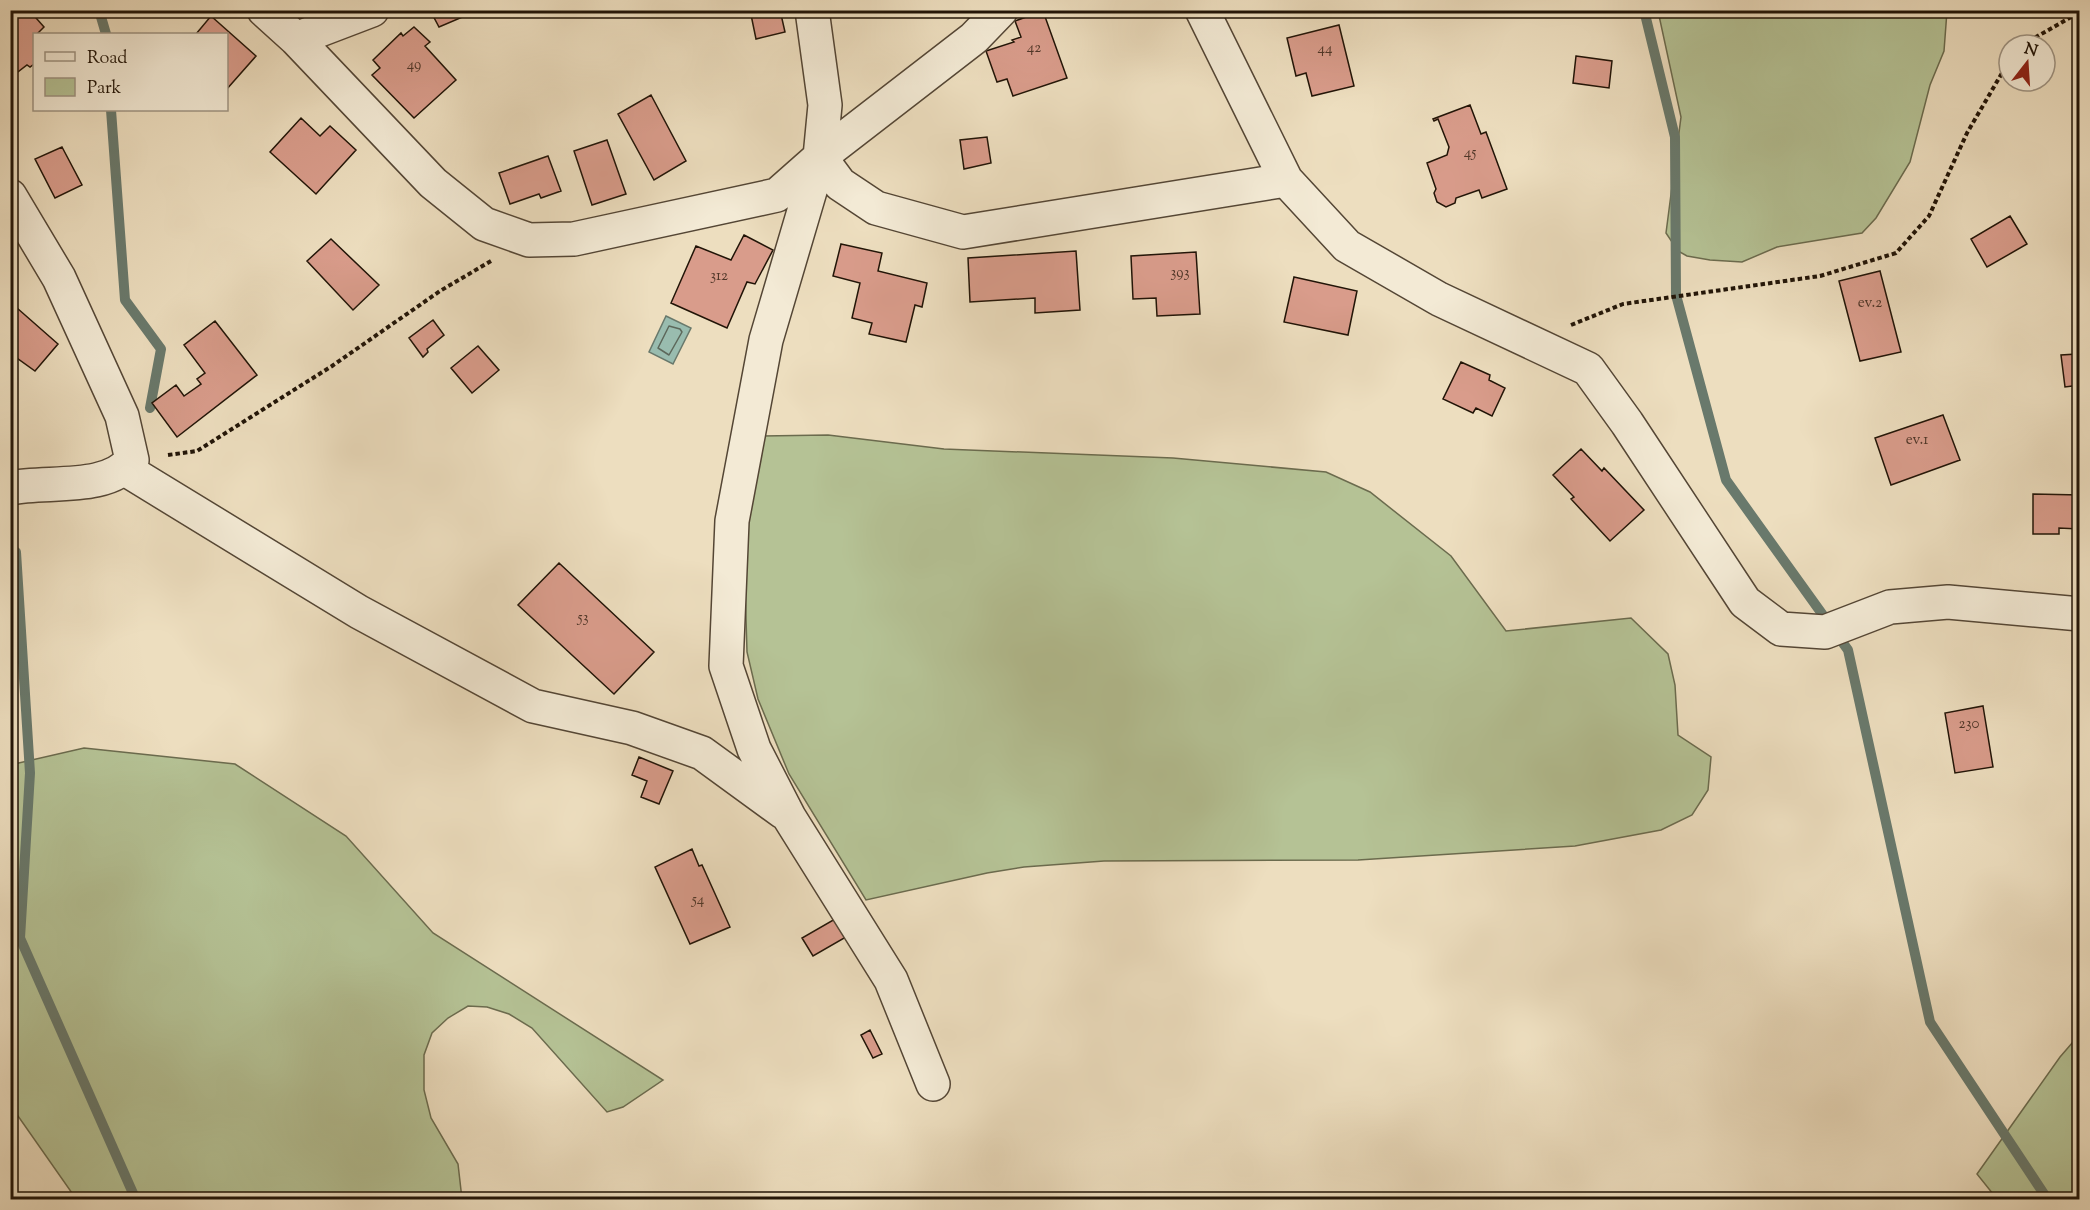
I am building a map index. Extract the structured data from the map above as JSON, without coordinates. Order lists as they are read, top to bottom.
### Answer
{
  "house_numbers": [
    "42",
    "44",
    "49",
    "45",
    "393",
    "312",
    "ev.2",
    "ev.1",
    "53",
    "230",
    "54"
  ],
  "legend": ["Road", "Park"],
  "north": "top"
}
